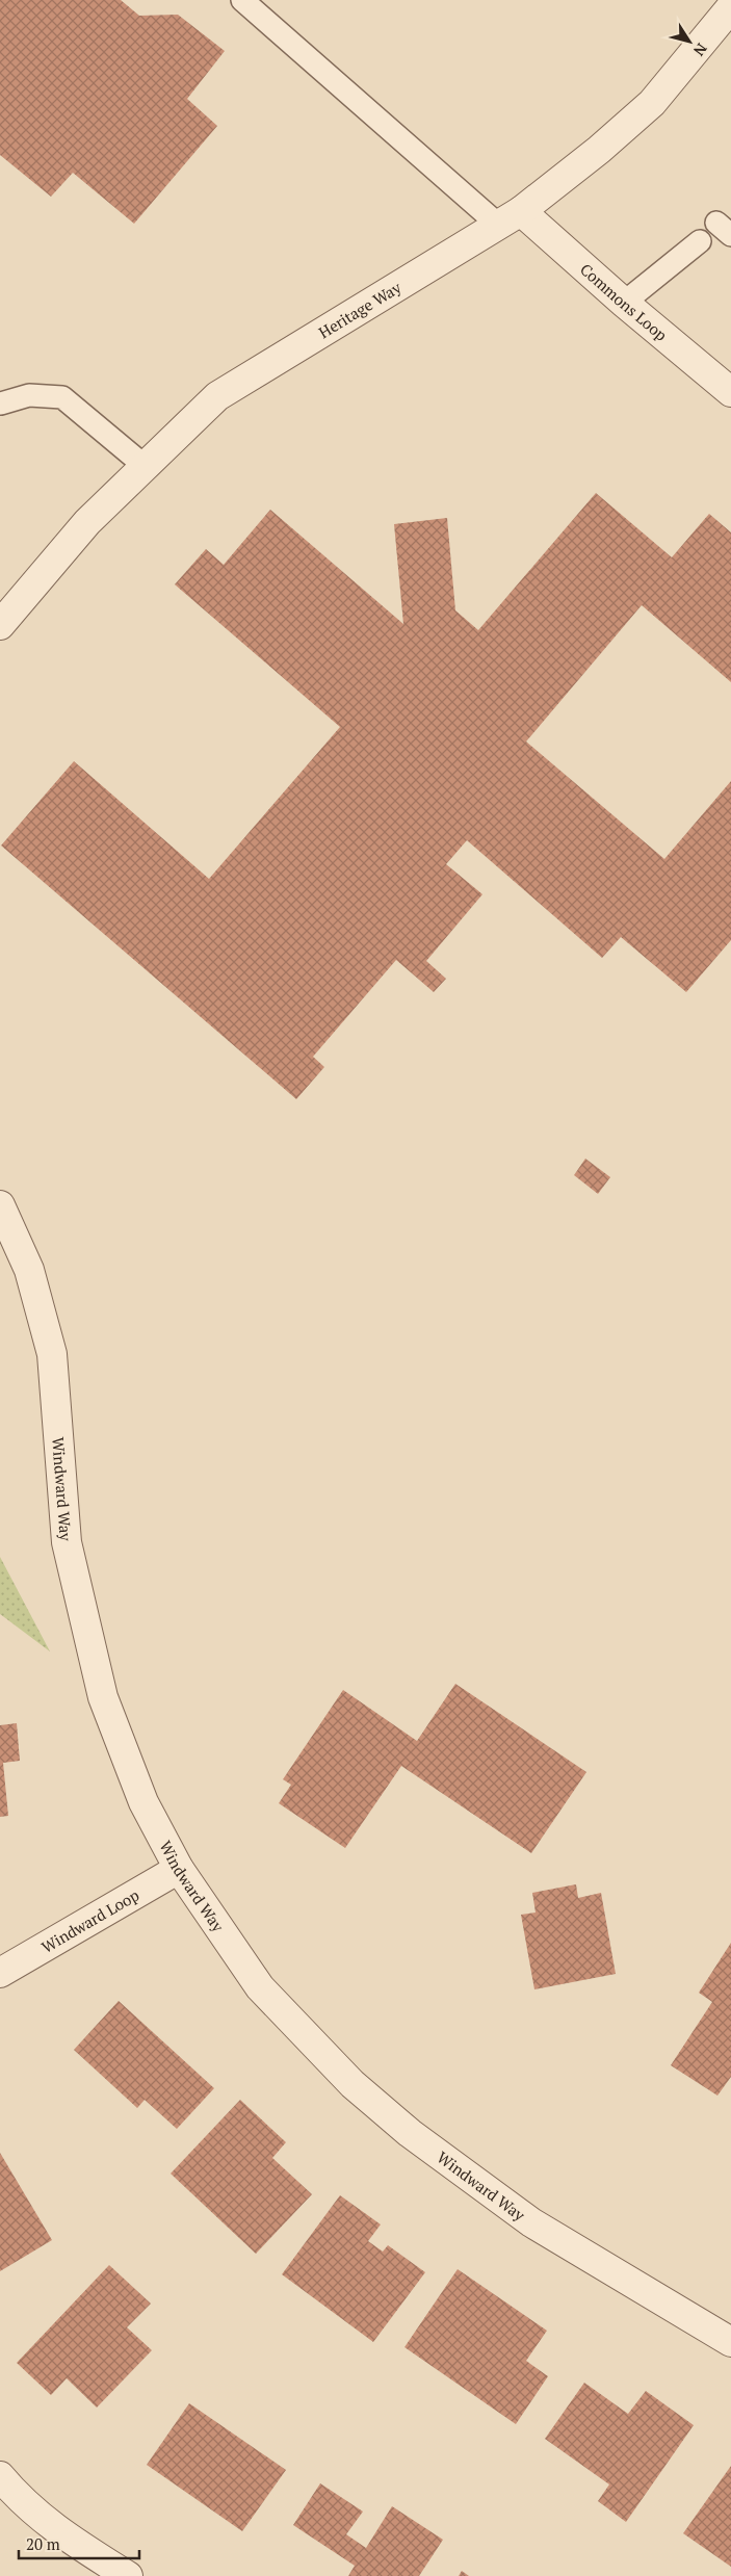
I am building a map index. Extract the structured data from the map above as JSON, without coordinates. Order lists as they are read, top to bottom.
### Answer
{
  "streets": {
    "street": [
      "Commons Loop",
      "Heritage Way",
      "Windward Way",
      "Windward Loop"
    ]
  },
  "crossings": [
    ["Commons Loop", "Heritage Way"],
    ["Windward Way", "Windward Loop"]
  ],
  "scale_bar": "20 m",
  "north": "bottom right"
}
